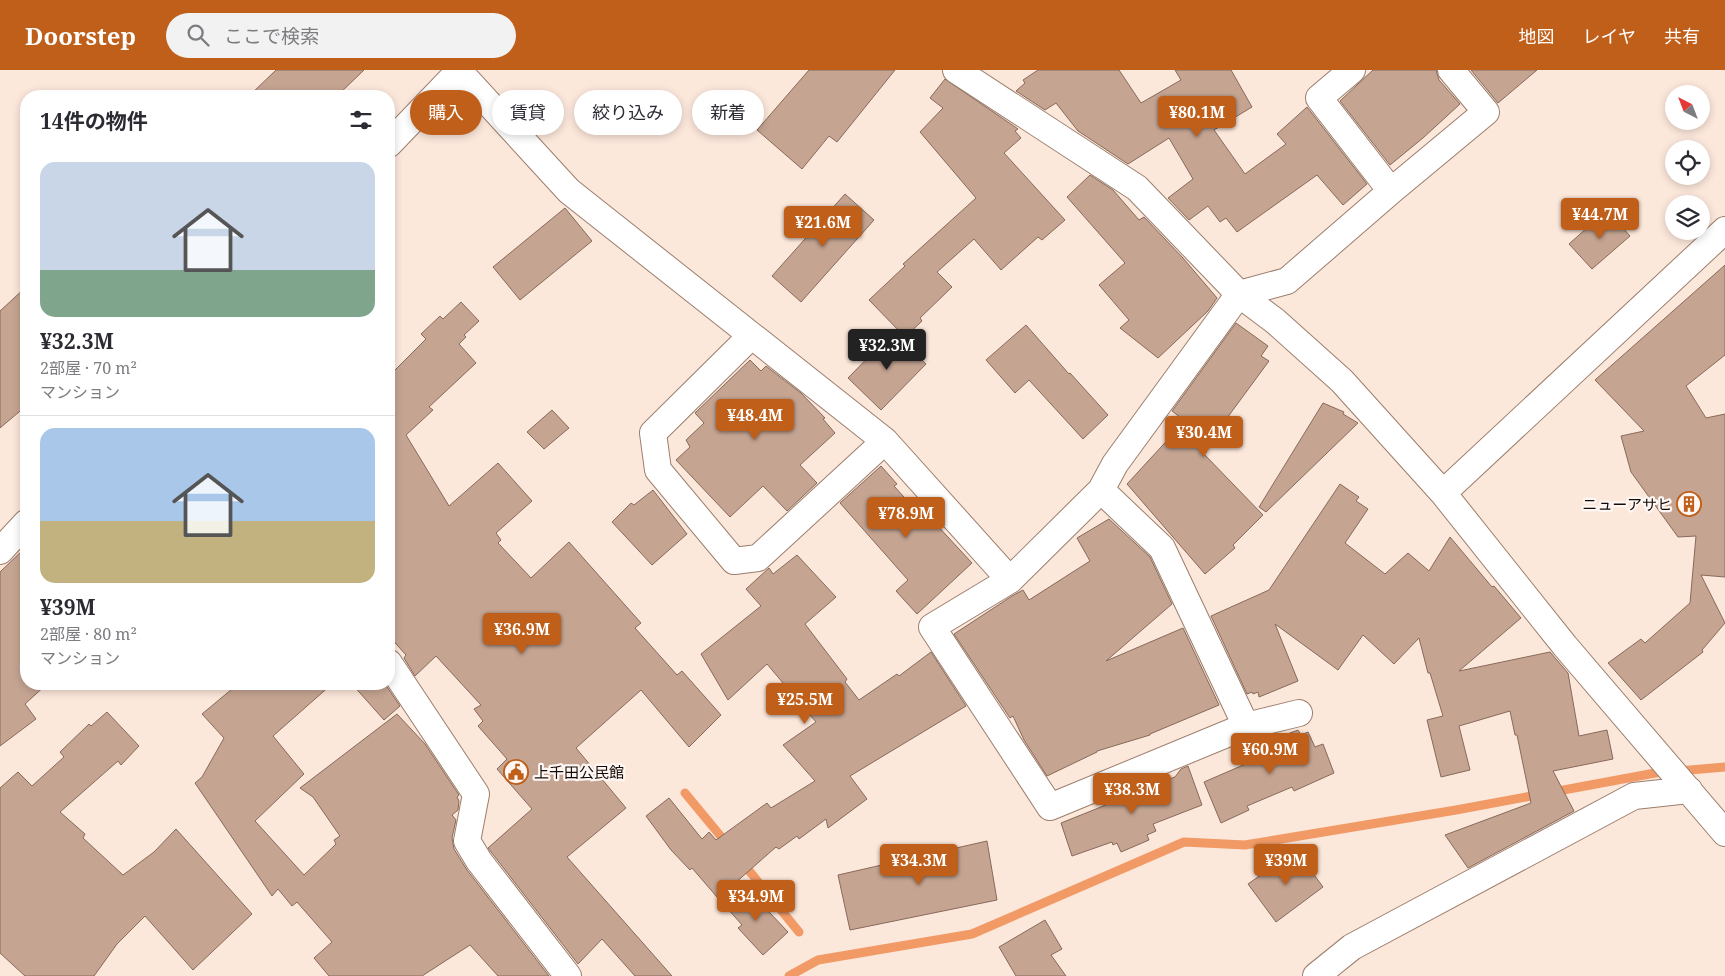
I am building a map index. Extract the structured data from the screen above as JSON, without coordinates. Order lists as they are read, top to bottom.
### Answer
{
  "places": {
    "building": ["ニューアサヒ"],
    "public building": ["上千田公民館"]
  },
  "north": "top left",
  "page": {
    "header": "Doorstep",
    "search": "ここで検索",
    "nav": ["地図", "レイヤ", "共有"],
    "chip": [
      "購入",
      "賃貸",
      "絞り込み",
      "新着"
    ],
    "heading": "14件の物件",
    "price": [
      "¥80.1M",
      "¥44.7M",
      "¥21.6M",
      "¥32.3M",
      "¥48.4M",
      "¥30.4M",
      "¥78.9M",
      "¥36.9M",
      "¥25.5M",
      "¥60.9M",
      "¥38.3M",
      "¥34.3M",
      "¥39M",
      "¥34.9M"
    ],
    "list": [
      {
        "name": "¥32.3M",
        "note": "2部屋 · 70 m² · マンション"
      },
      {
        "name": "¥39M",
        "note": "2部屋 · 80 m² · マンション"
      }
    ]
  }
}
